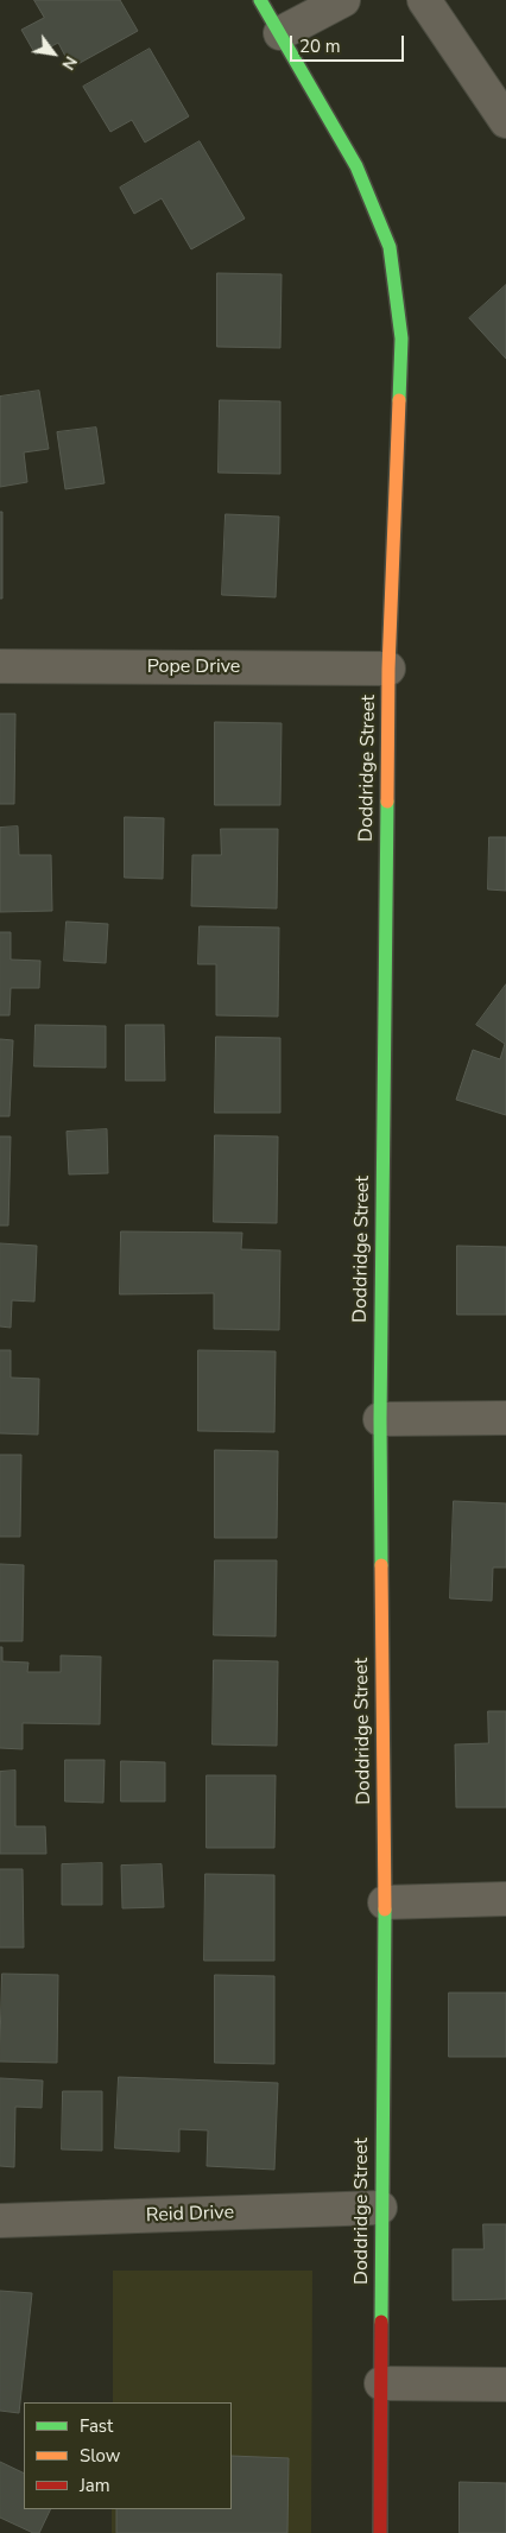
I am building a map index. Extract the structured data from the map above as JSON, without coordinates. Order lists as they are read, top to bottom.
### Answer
{
  "streets": {
    "main road": ["Doddridge Street"],
    "street": ["Pope Drive", "Reid Drive"]
  },
  "crossings": [
    ["Pope Drive", "Doddridge Street"],
    ["Doddridge Street", "Reid Drive"]
  ],
  "legend": ["Fast", "Slow", "Jam"],
  "scale_bar": "20 m",
  "north": "bottom right"
}
